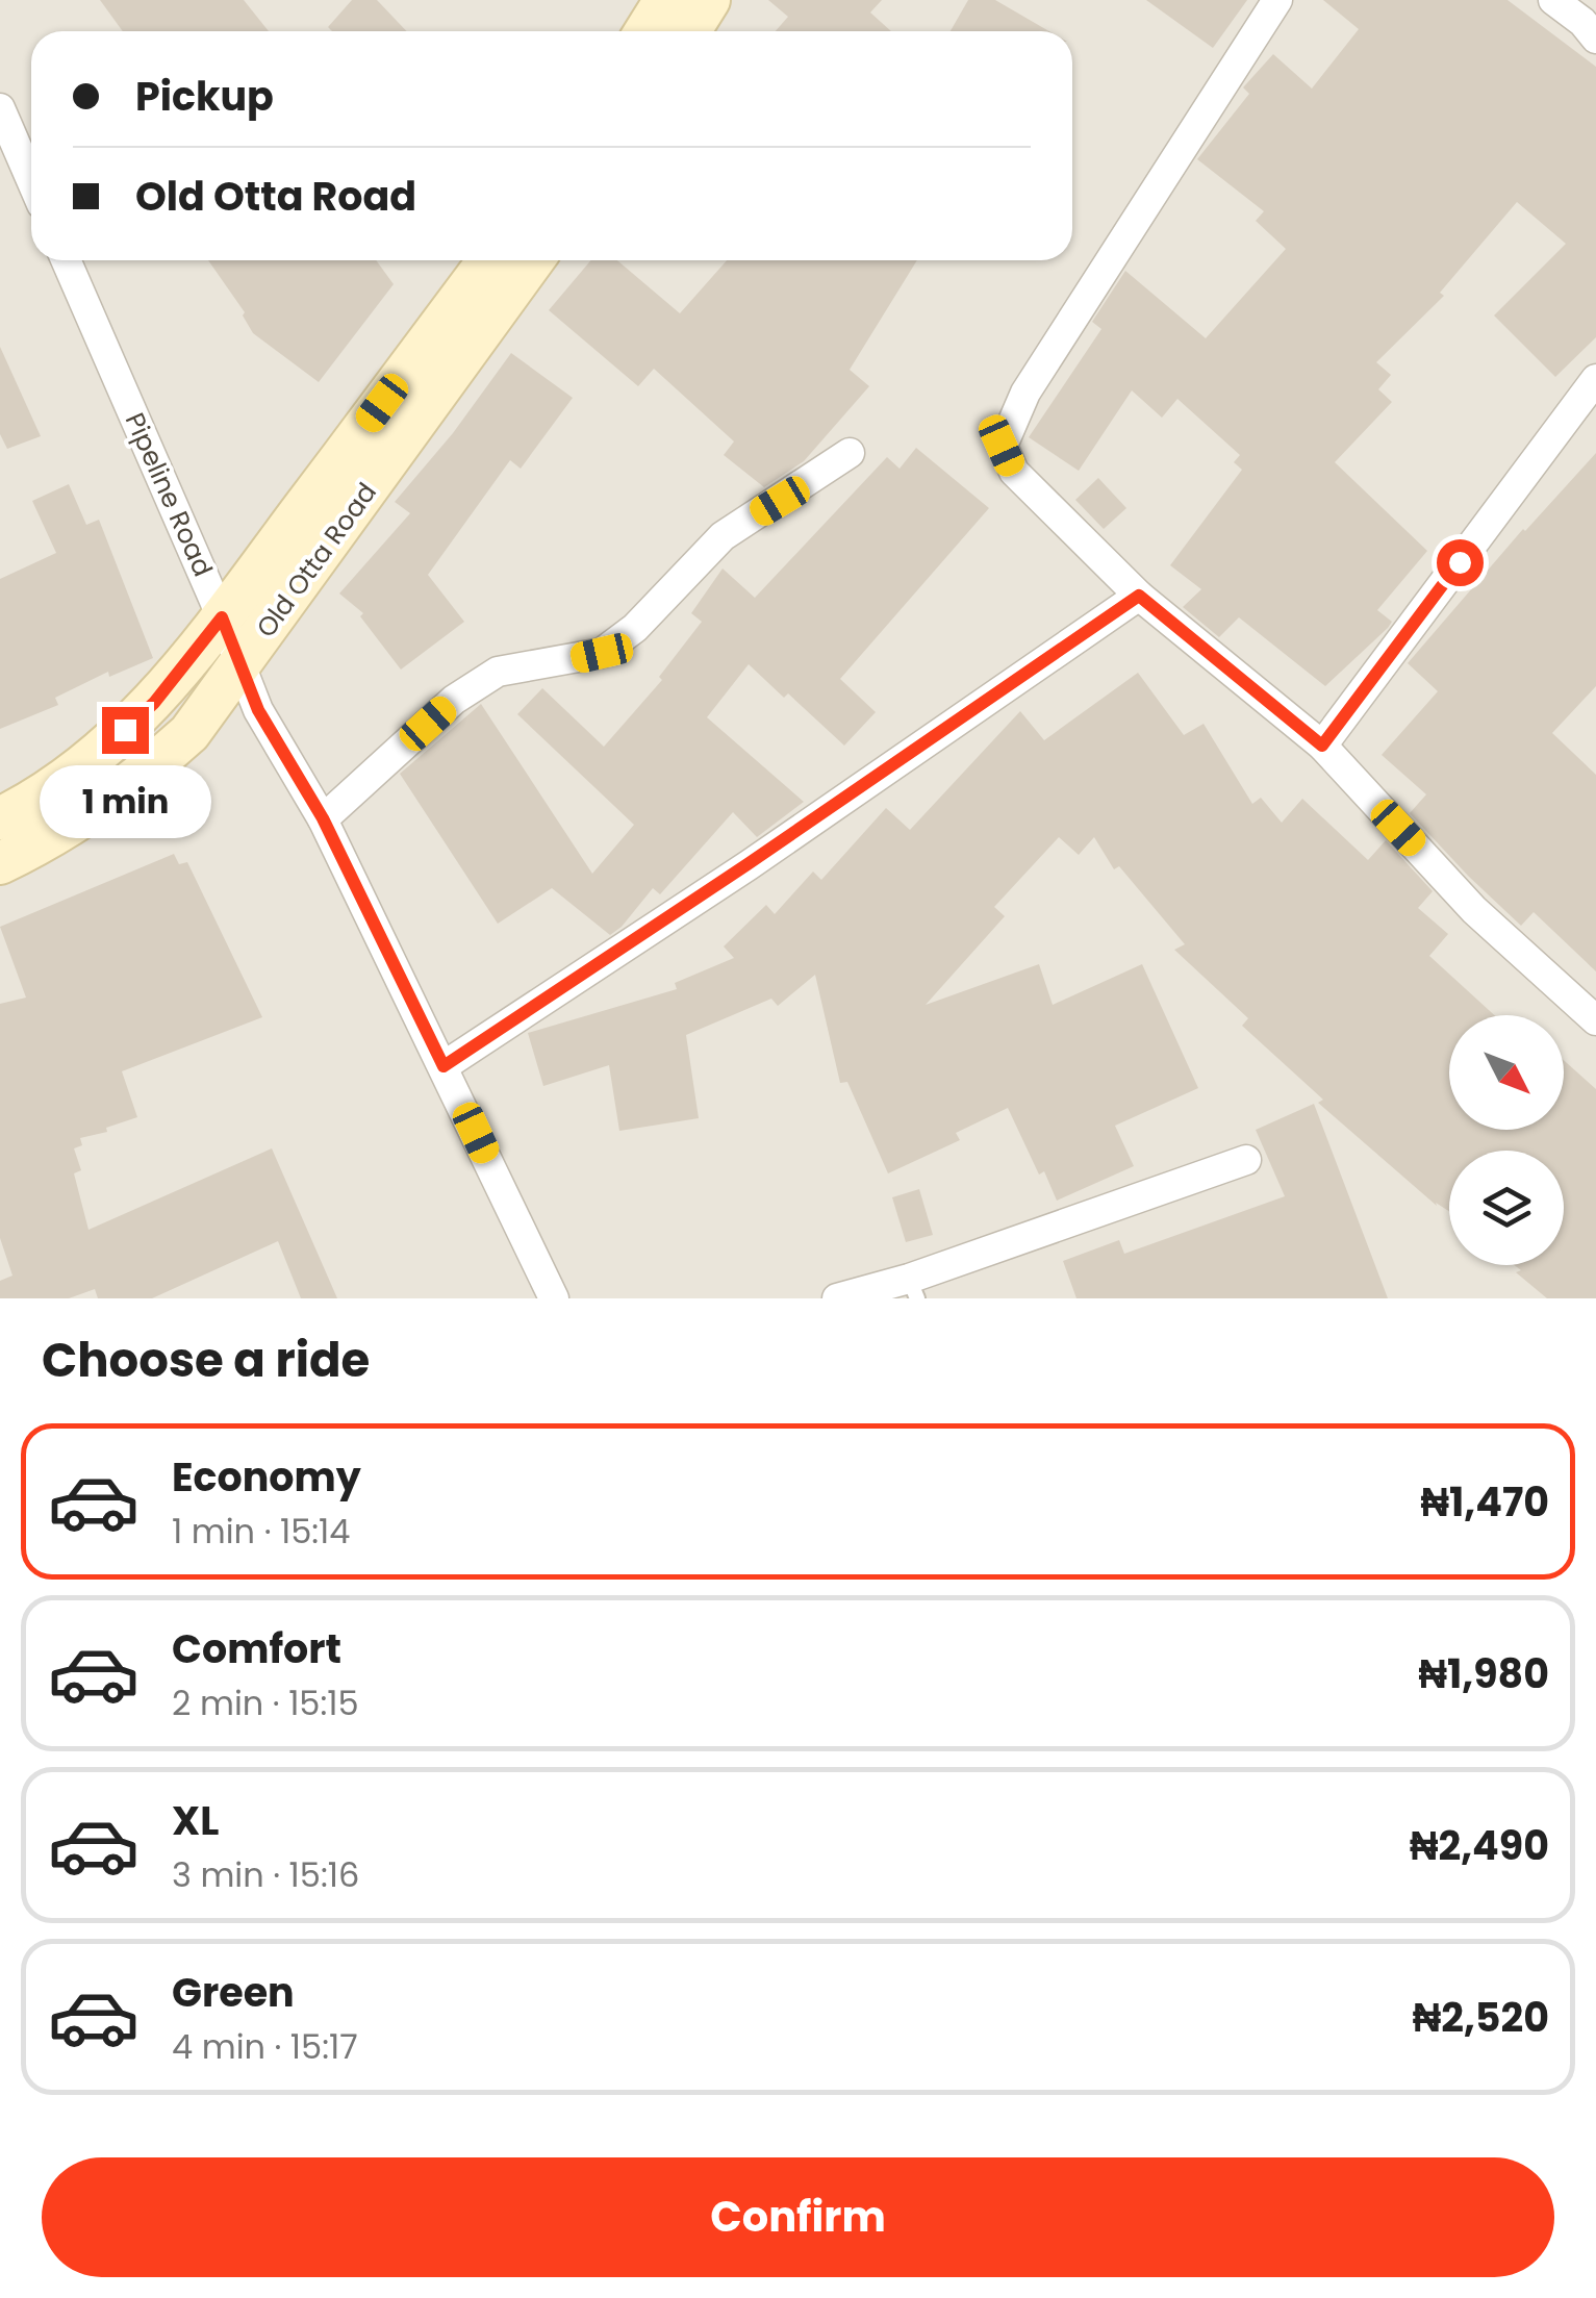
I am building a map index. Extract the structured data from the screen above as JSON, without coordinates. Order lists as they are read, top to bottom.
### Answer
{
  "streets": {
    "main road": ["Old Otta Road"],
    "street": ["Pipeline Road"]
  },
  "crossings": [
    ["Pipeline Road", "Old Otta Road"]
  ],
  "north": "bottom right",
  "page": {
    "banner": ["Pickup", "Old Otta Road"],
    "bubble": "1 min",
    "heading": "Choose a ride",
    "list": [
      {
        "name": "Economy",
        "note": "1 min · 15:14",
        "value": "₦1,470"
      },
      {
        "name": "Comfort",
        "note": "2 min · 15:15",
        "value": "₦1,980"
      },
      {
        "name": "XL",
        "note": "3 min · 15:16",
        "value": "₦2,490"
      },
      {
        "name": "Green",
        "note": "4 min · 15:17",
        "value": "₦2,520"
      }
    ],
    "buttons": "Confirm"
  }
}
